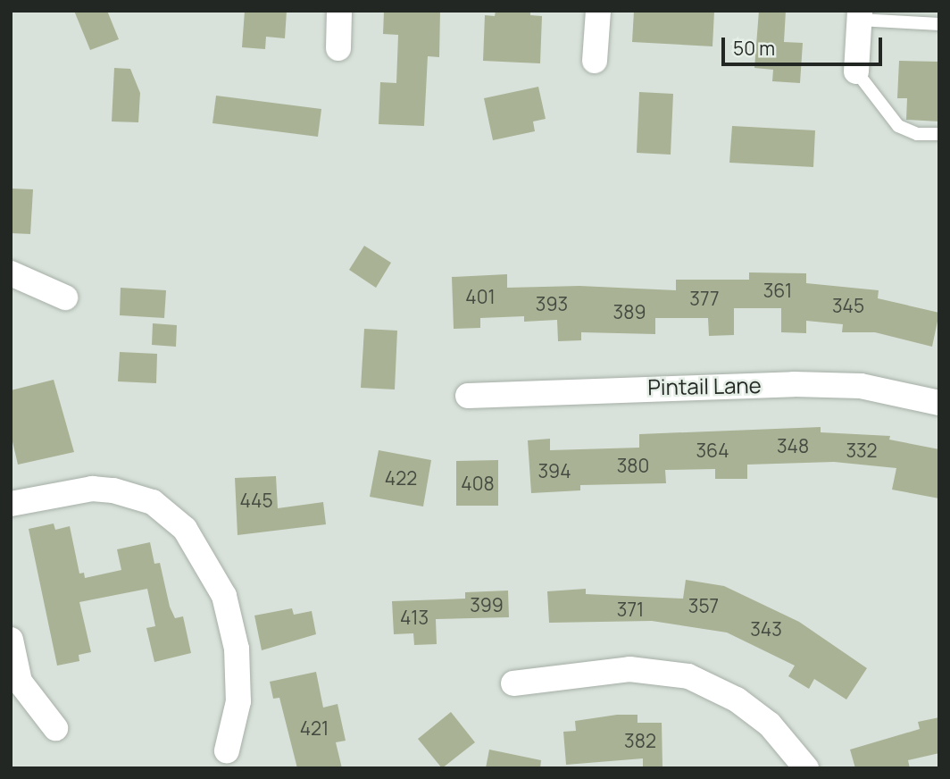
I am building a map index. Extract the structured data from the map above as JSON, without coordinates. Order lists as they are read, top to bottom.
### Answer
{
  "streets": {
    "street": ["Pintail Lane"]
  },
  "house_numbers": [
    "361",
    "401",
    "377",
    "393",
    "345",
    "389",
    "348",
    "364",
    "332",
    "380",
    "394",
    "422",
    "408",
    "445",
    "399",
    "357",
    "371",
    "413",
    "343",
    "421",
    "382"
  ],
  "scale_bar": "50 m"
}
